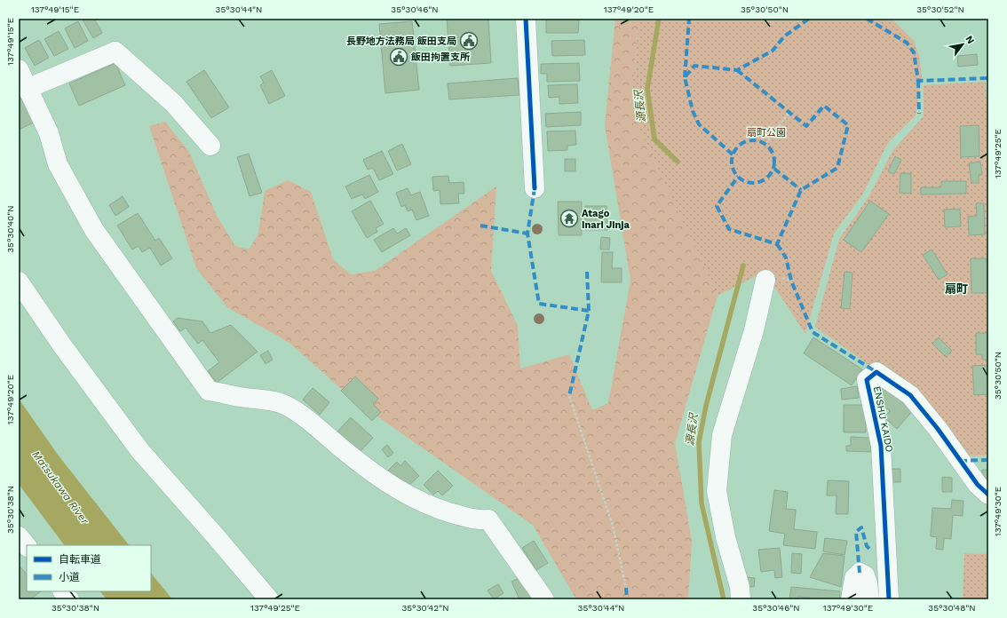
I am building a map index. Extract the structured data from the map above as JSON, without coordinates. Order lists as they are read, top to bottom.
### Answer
{
  "streets": {
    "street": ["ENSHU KAIDO"]
  },
  "districts": ["扇町"],
  "water": ["源長沢", "Matsukawa River"],
  "parks": ["扇町公園"],
  "places": {
    "public building": ["長野地方法務局 飯田支局", "飯田拘置支所"],
    "temple": ["Atago Inari Jinja"]
  },
  "legend": ["自転車道", "小道"],
  "north": "top right",
  "coordinates": [
    "137°49'15\"E",
    "35°30'44\"N",
    "35°30'46\"N",
    "137°49'20\"E",
    "35°30'50\"N",
    "35°30'52\"N",
    "137°49'25\"E",
    "35°30'40\"N",
    "35°30'38\"N",
    "137°49'30\"E",
    "35°30'42\"N",
    "35°30'48\"N"
  ]
}
